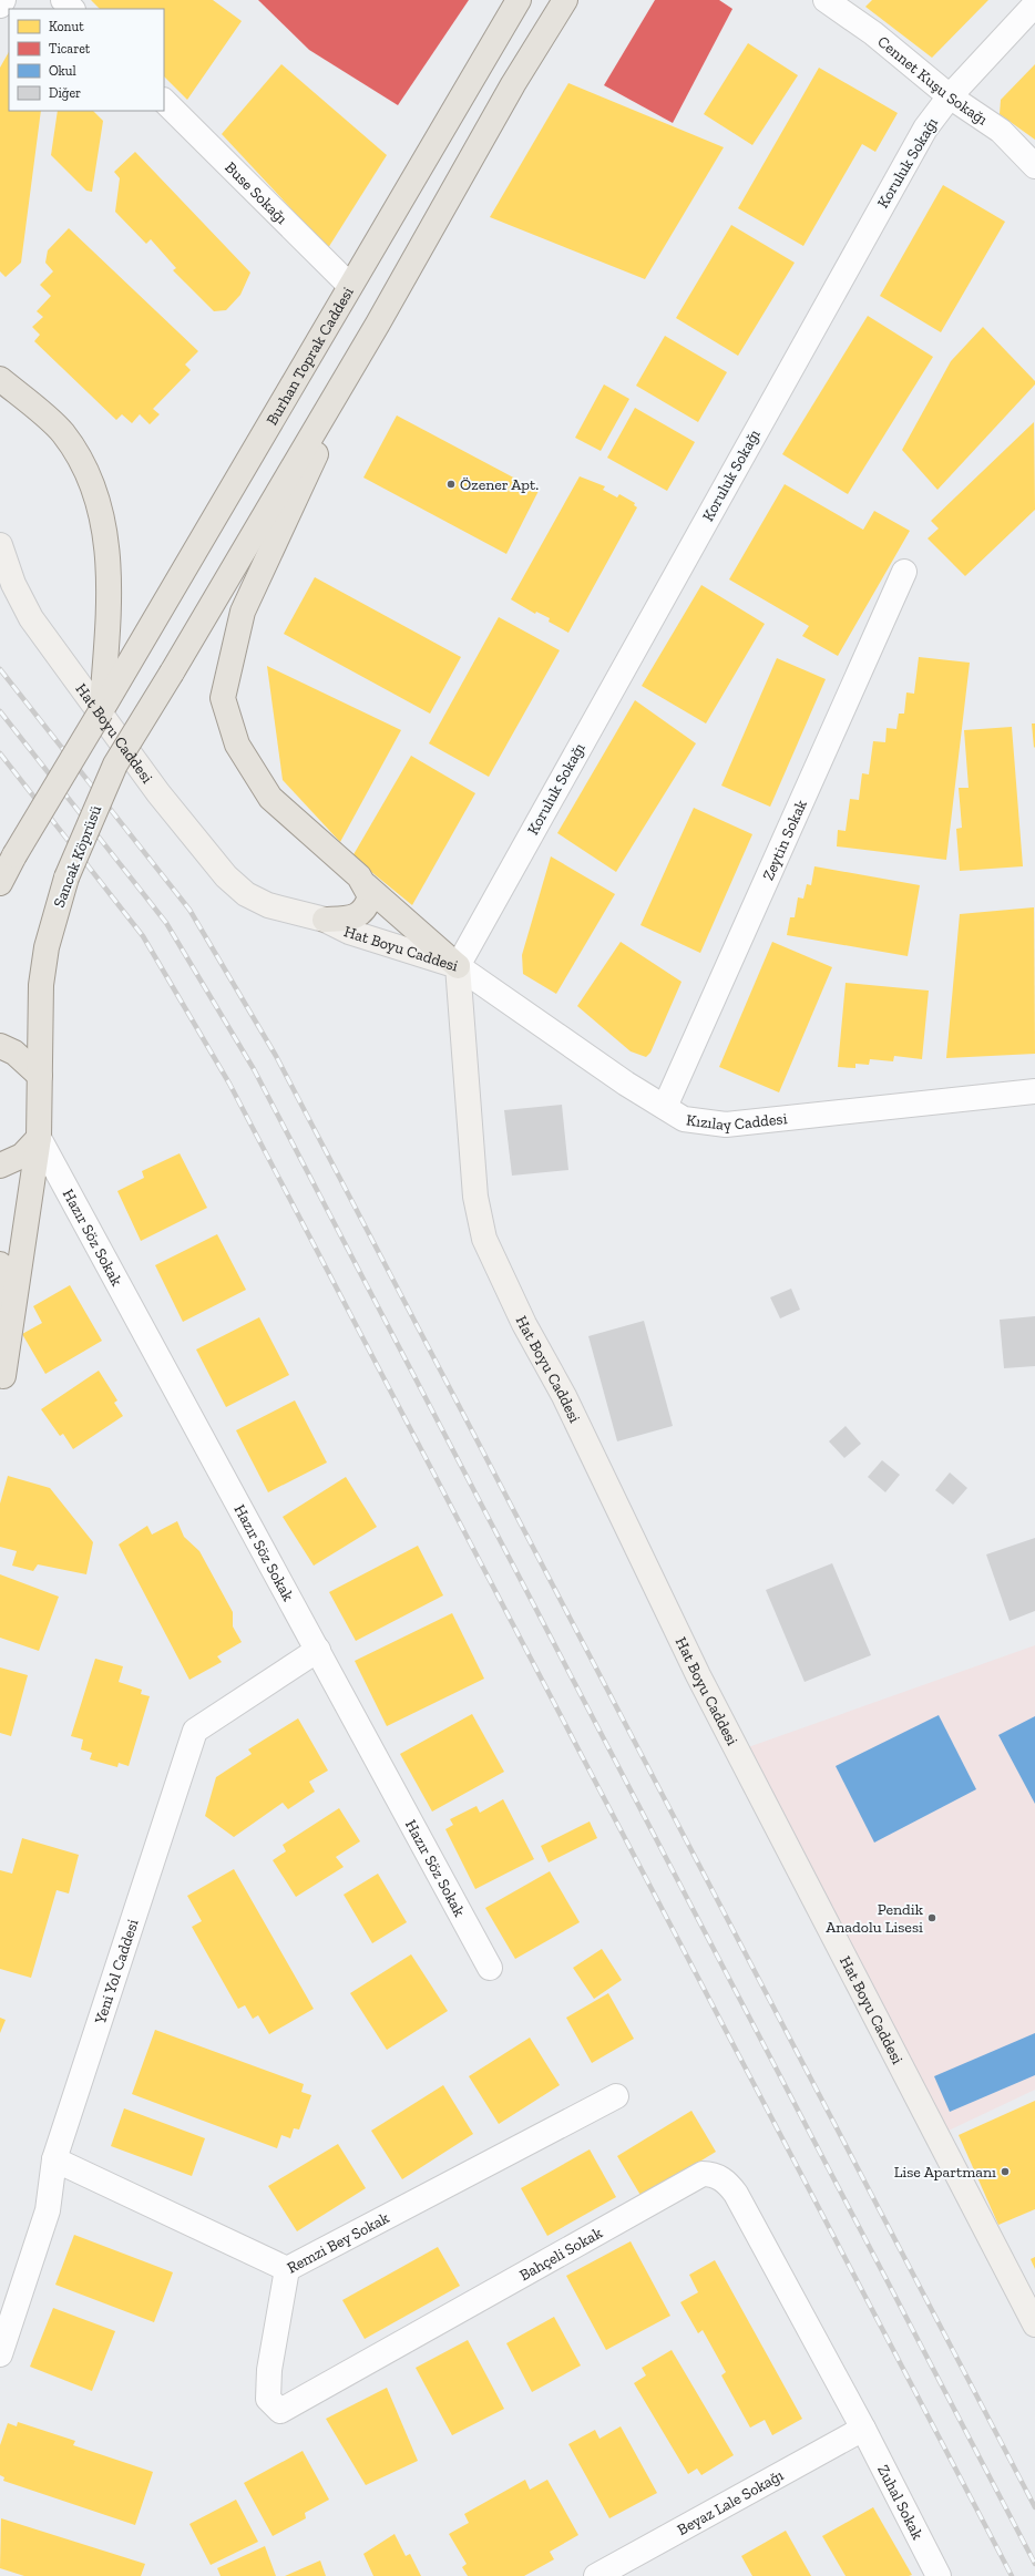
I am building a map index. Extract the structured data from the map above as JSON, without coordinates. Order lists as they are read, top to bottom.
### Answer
{
  "streets": {
    "main road": ["Burhan Toprak Caddesi", "Sancak Köprüsü"],
    "street": [
      "Cennet Kuşu Sokağı",
      "Koruluk Sokağı",
      "Buse Sokağı",
      "Hat Boyu Caddesi",
      "Zeytin Sokak",
      "Kızılay Caddesi",
      "Hazır Söz Sokak",
      "Yeni Yol Caddesi",
      "Remzi Bey Sokak",
      "Bahçeli Sokak",
      "Beyaz Lale Sokağı",
      "Zuhal Sokak"
    ]
  },
  "crossings": [
    ["Cennet Kuşu Sokağı", "Koruluk Sokağı"],
    ["Koruluk Sokağı", "Hat Boyu Caddesi"],
    ["Koruluk Sokağı", "Kızılay Caddesi"],
    ["Buse Sokağı", "Burhan Toprak Caddesi"],
    ["Hat Boyu Caddesi", "Kızılay Caddesi"],
    ["Zeytin Sokak", "Kızılay Caddesi"],
    ["Sancak Köprüsü", "Hazır Söz Sokak"],
    ["Hazır Söz Sokak", "Yeni Yol Caddesi"],
    ["Yeni Yol Caddesi", "Remzi Bey Sokak"],
    ["Remzi Bey Sokak", "Bahçeli Sokak"],
    ["Bahçeli Sokak", "Beyaz Lale Sokağı"],
    ["Bahçeli Sokak", "Zuhal Sokak"],
    ["Beyaz Lale Sokağı", "Zuhal Sokak"]
  ],
  "places": ["Özener Apt.", "Pendik Anadolu Lisesi", "Lise Apartmanı"],
  "legend": [
    "Konut",
    "Ticaret",
    "Okul",
    "Diğer"
  ]
}
